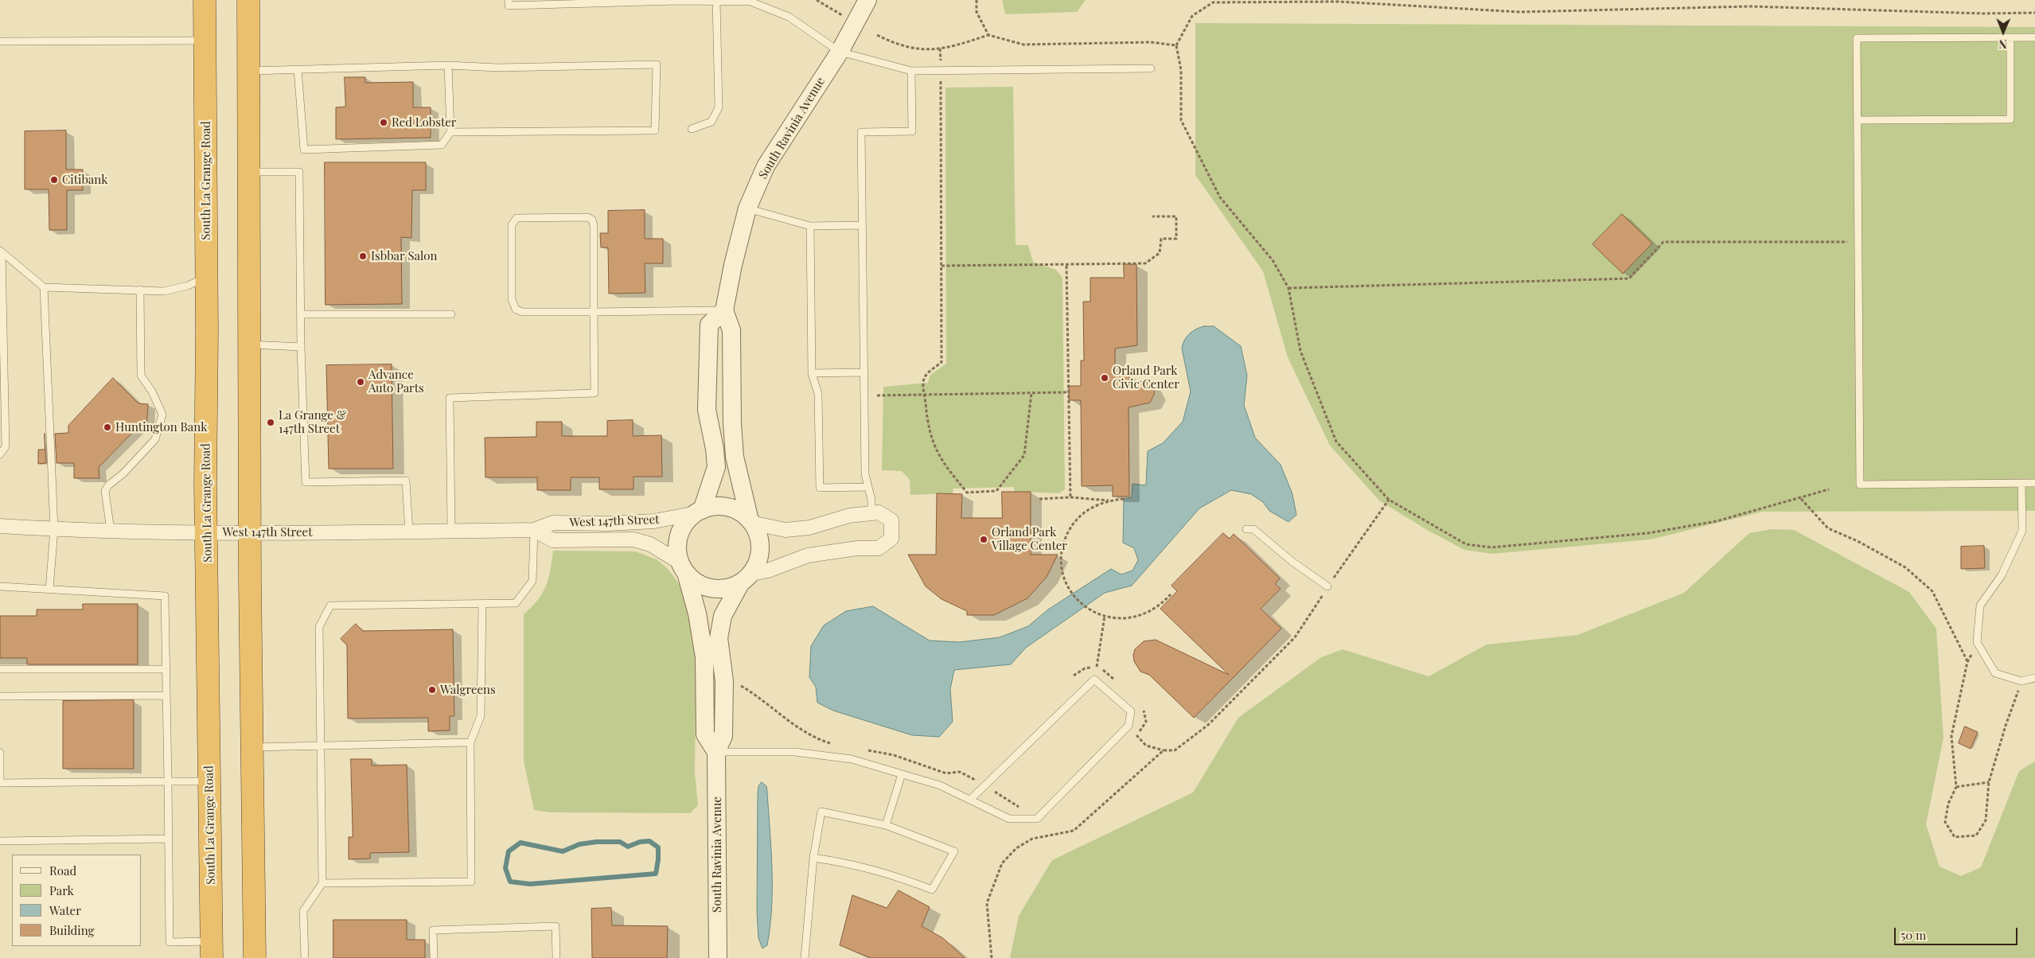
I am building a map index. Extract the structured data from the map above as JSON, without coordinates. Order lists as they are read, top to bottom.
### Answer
{
  "streets": {
    "highway": ["South La Grange Road"],
    "street": ["South Ravinia Avenue", "West 147th Street"]
  },
  "crossings": [
    ["South Ravinia Avenue", "West 147th Street"],
    ["South La Grange Road", "West 147th Street"]
  ],
  "places": [
    "Red Lobster",
    "Citibank",
    "Isbbar Salon",
    "Orland Park Civic Center",
    "Advance Auto Parts",
    "La Grange & 147th Street",
    "Huntington Bank",
    "Orland Park Village Center",
    "Walgreens"
  ],
  "legend": [
    "Road",
    "Park",
    "Water",
    "Building"
  ],
  "scale_bar": "50 m",
  "north": "bottom"
}
